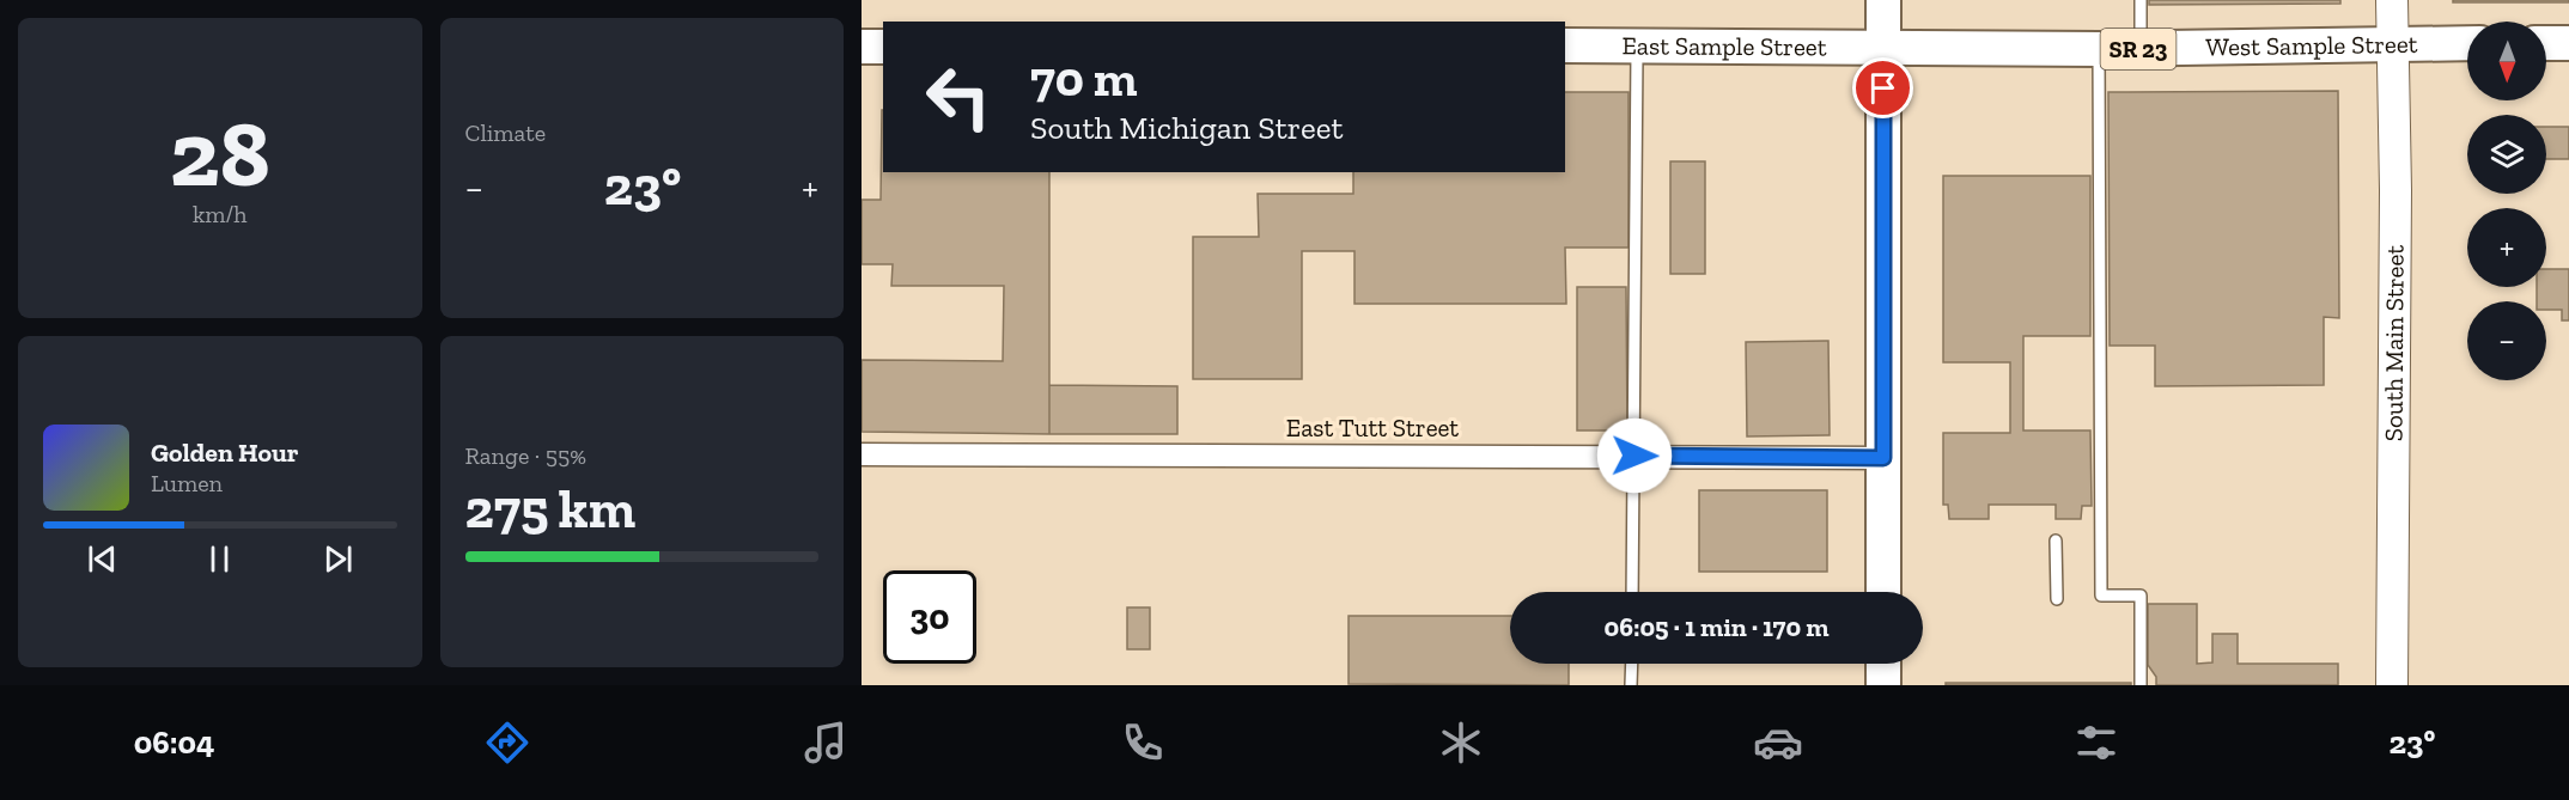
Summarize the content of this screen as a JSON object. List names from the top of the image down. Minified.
{"streets":{"main road":["West Sample Street","East Sample Street","SR 23","South Main Street"],"street":["East Tutt Street"]},"crossings":[["West Sample Street","East Sample Street"],["West Sample Street","South Main Street"]],"north":"bottom","page":{"tile":[["28","km/h"],"Climate",["Range · 55%","275 km"]],"map_buttons":["+","−"],"turn":["70 m","South Michigan Street"],"heat":["−","23°","+"],"song":["Golden Hour","Lumen"],"limit":"30","trip":"06:05 · 1 min · 170 m","tabs":["06:04","23°"]}}
